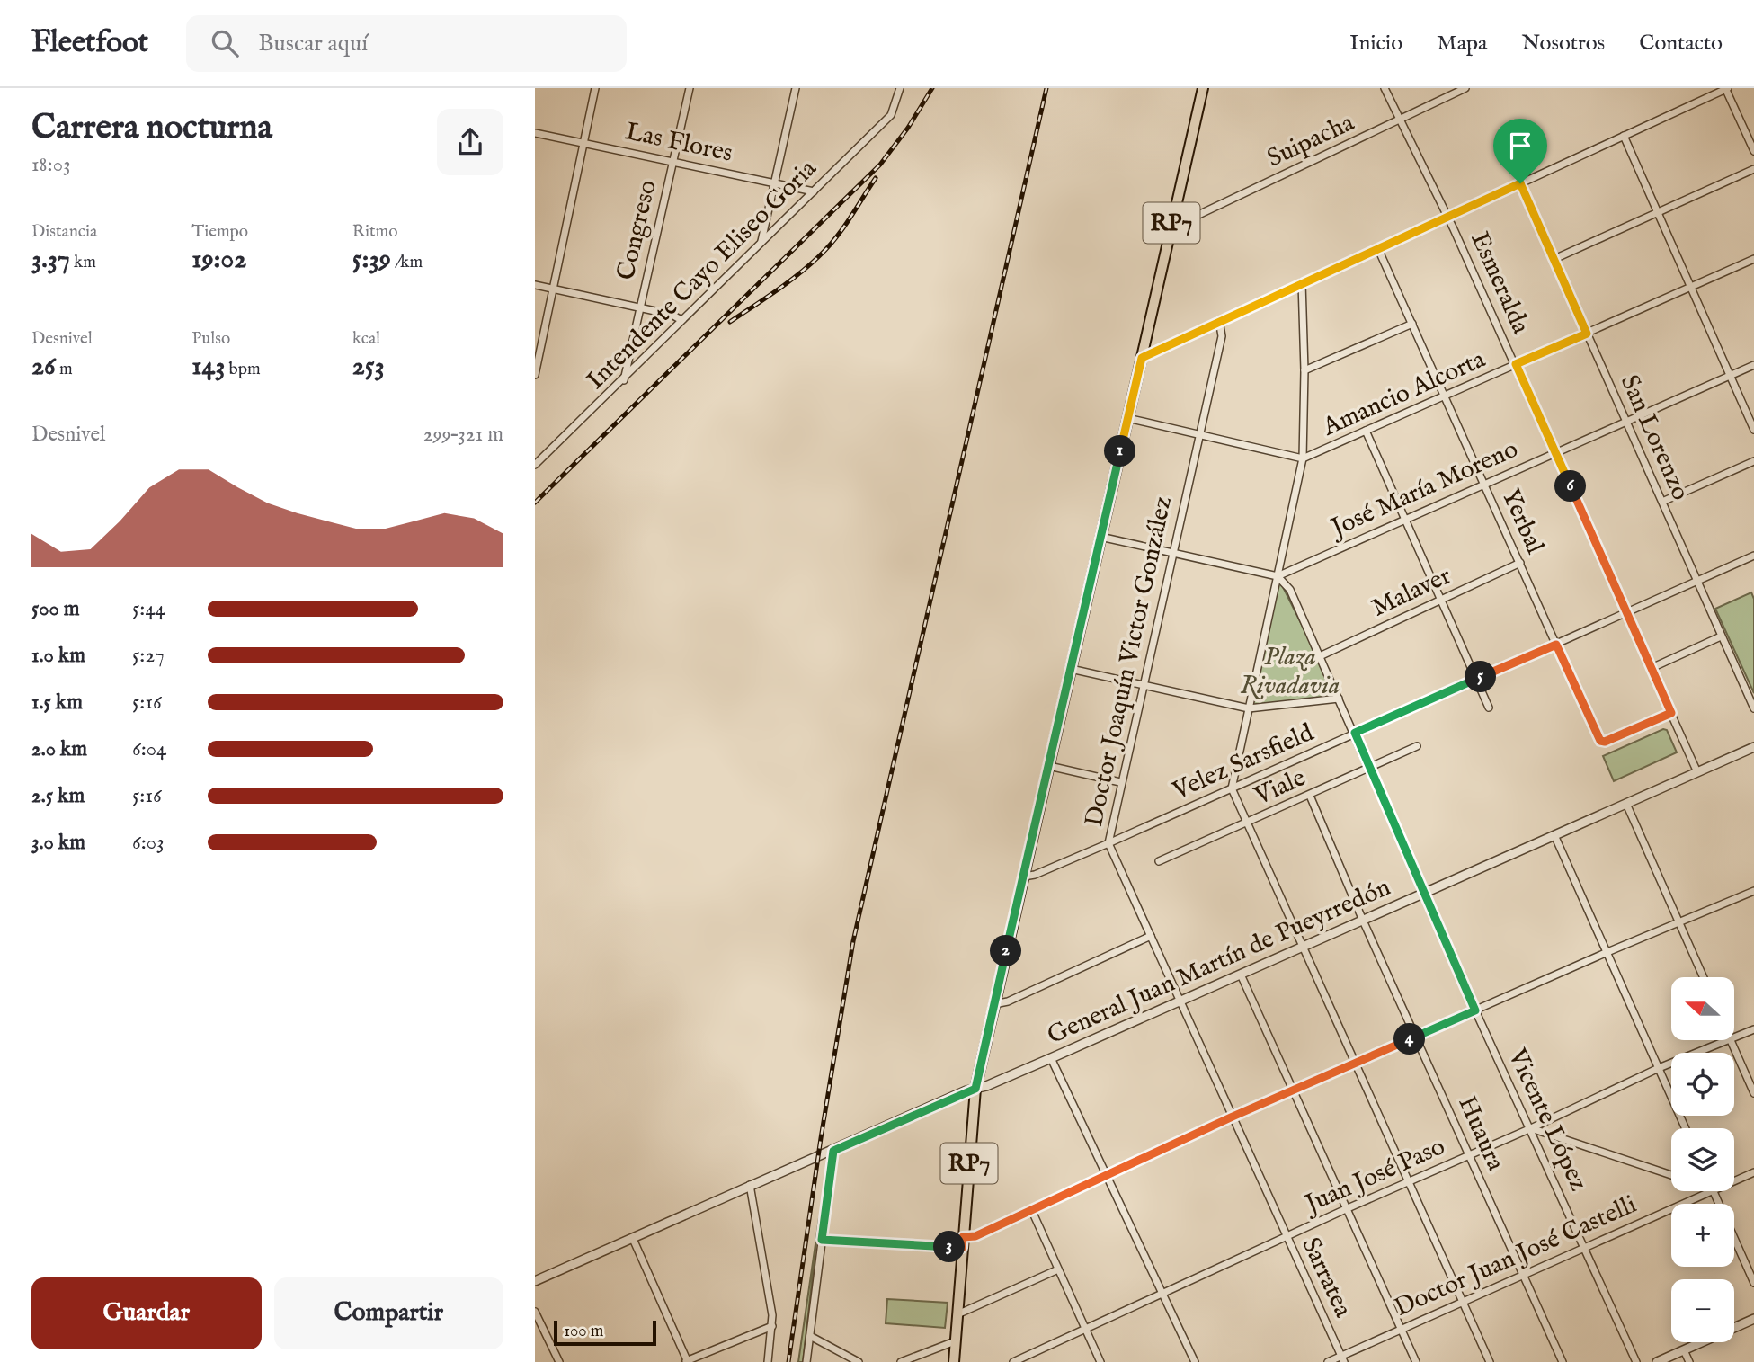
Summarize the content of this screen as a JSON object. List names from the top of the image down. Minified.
{"streets":{"main road":["RP7"],"street":["Suipacha","Las Flores","Congreso","Intendente Cayo Eliseo Goria","Esmeralda","Amancio Alcorta","San Lorenzo","José María Moreno","Yerbal","Malaver","Doctor Joaquín Victor González","Velez Sarsfield","Viale","General Juan Martín de Pueyrredón","Vicente López","Huaura","Juan José Paso","Doctor Juan José Castelli","Sarratea"]},"crossings":[["Suipacha","RP7"],["Suipacha","Esmeralda"],["Las Flores","Congreso"],["Las Flores","Intendente Cayo Eliseo Goria"],["RP7","Amancio Alcorta"],["RP7","Velez Sarsfield"],["RP7","General Juan Martín de Pueyrredón"],["Congreso","Intendente Cayo Eliseo Goria"],["Esmeralda","Amancio Alcorta"],["Esmeralda","José María Moreno"],["Esmeralda","Yerbal"],["Esmeralda","Velez Sarsfield"],["Esmeralda","General Juan Martín de Pueyrredón"],["Amancio Alcorta","San Lorenzo"],["Amancio Alcorta","Yerbal"],["Amancio Alcorta","Doctor Joaquín Victor González"],["San Lorenzo","José María Moreno"],["San Lorenzo","Velez Sarsfield"],["José María Moreno","Yerbal"],["José María Moreno","Vicente López"],["Yerbal","Malaver"],["Yerbal","Velez Sarsfield"],["Malaver","Vicente López"],["Doctor Joaquín Victor González","Velez Sarsfield"],["Doctor Joaquín Victor González","General Juan Martín de Pueyrredón"],["Doctor Joaquín Victor González","Sarratea"],["Velez Sarsfield","Vicente López"],["Viale","Vicente López"],["Viale","Huaura"],["General Juan Martín de Pueyrredón","Vicente López"],["General Juan Martín de Pueyrredón","Huaura"],["General Juan Martín de Pueyrredón","Sarratea"],["Vicente López","Juan José Paso"],["Vicente López","Doctor Juan José Castelli"],["Huaura","Juan José Paso"],["Huaura","Doctor Juan José Castelli"],["Juan José Paso","Sarratea"],["Doctor Juan José Castelli","Sarratea"]],"parks":["Plaza Rivadavia"],"scale_bar":"100 m","north":"left","page":{"header":"Fleetfoot","search":"Buscar aquí","nav":["Inicio","Mapa","Nosotros","Contacto"],"heading":["Carrera nocturna","18:03"],"stats":[["Distancia","3.37 km"],["Tiempo","19:02"],["Ritmo","5:39 /km"],["Desnivel","26 m"],["Pulso","143 bpm"],["kcal","253"]],"chart":["Desnivel","299–321 m"],"pins":["1","6","5","2","4","3"],"list":[{"name":"500 m","note":"5:44"},{"name":"1.0 km","note":"5:27"},{"name":"1.5 km","note":"5:16"},{"name":"2.0 km","note":"6:04"},{"name":"2.5 km","note":"5:16"},{"name":"3.0 km","note":"6:03"}],"map_buttons":["+","−"],"buttons":["Guardar","Compartir"],"scale":"100 m"}}
